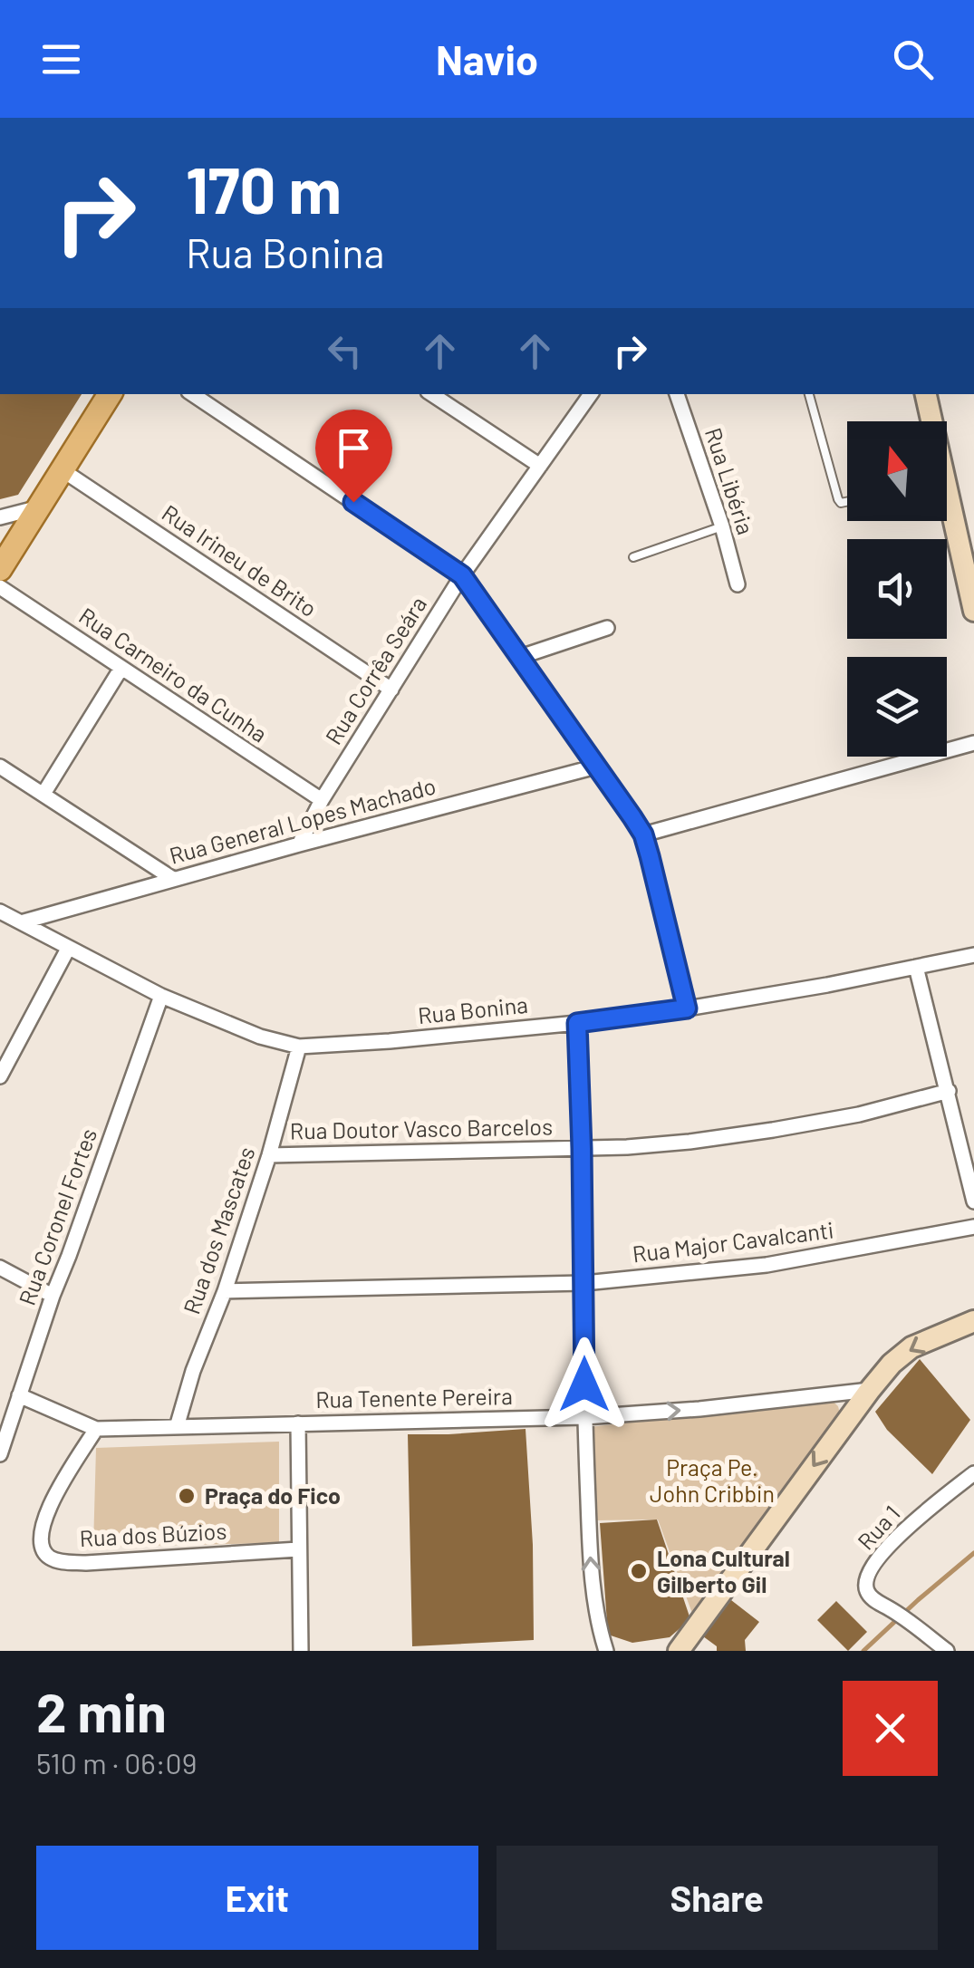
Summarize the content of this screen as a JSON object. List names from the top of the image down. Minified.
{"streets":{"street":["Rua Libéria","Rua Irineu de Brito","Rua Corrêa Seára","Rua Carneiro da Cunha","Rua General Lopes Machado","Rua Bonina","Rua Doutor Vasco Barcelos","Rua Coronel Fortes","Rua dos Mascates","Rua Major Cavalcanti","Rua Tenente Pereira","Rua 1","Rua dos Búzios"]},"crossings":[["Rua Irineu de Brito","Rua Corrêa Seára"],["Rua Corrêa Seára","Rua Carneiro da Cunha"],["Rua Corrêa Seára","Rua General Lopes Machado"],["Rua General Lopes Machado","Rua Bonina"],["Rua Bonina","Rua Coronel Fortes"],["Rua Bonina","Rua dos Mascates"],["Rua Doutor Vasco Barcelos","Rua dos Mascates"],["Rua Coronel Fortes","Rua Tenente Pereira"],["Rua dos Mascates","Rua Major Cavalcanti"],["Rua dos Mascates","Rua Tenente Pereira"],["Rua Tenente Pereira","Rua dos Búzios"]],"parks":["Praça Pe. John Cribbin"],"places":["Praça do Fico","Lona Cultural Gilberto Gil"],"north":"top","page":{"header":"Navio","turn":["170 m","Rua Bonina"],"heading":["2 min","510 m · 06:09"],"buttons":["Exit","Share"]}}
